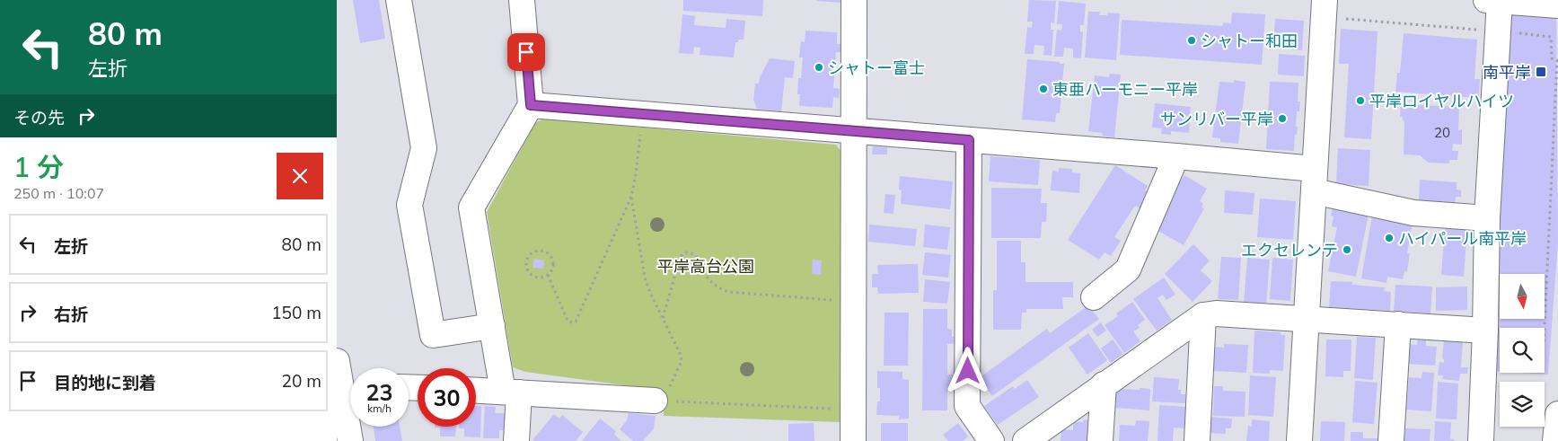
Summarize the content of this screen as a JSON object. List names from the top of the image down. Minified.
{"parks":["平岸高台公園"],"places":{"other":["シャトー和田","シャトー富士","東亜ハーモニー平岸","平岸ロイヤルハイツ","サンリバー平岸","ハイパール南平岸","エクセレンテ"],"transit":["南平岸"]},"house_numbers":["20"],"north":"bottom","page":{"turn":["80 m","左折"],"then":"その先","heading":["1 分","250 m · 10:07"],"list":[{"name":"左折","value":"80 m"},{"name":"右折","value":"150 m"},{"name":"目的地に到着","value":"20 m"}],"speed":"23 km/h","limit":"30"}}
